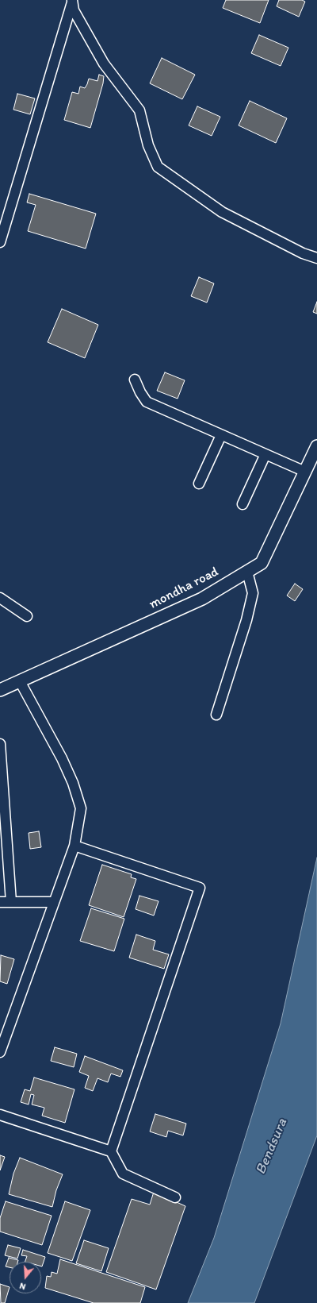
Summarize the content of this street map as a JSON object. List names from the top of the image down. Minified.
{"streets":{"street":["mondha road"]},"water":["Bendsura"],"north":"bottom"}
